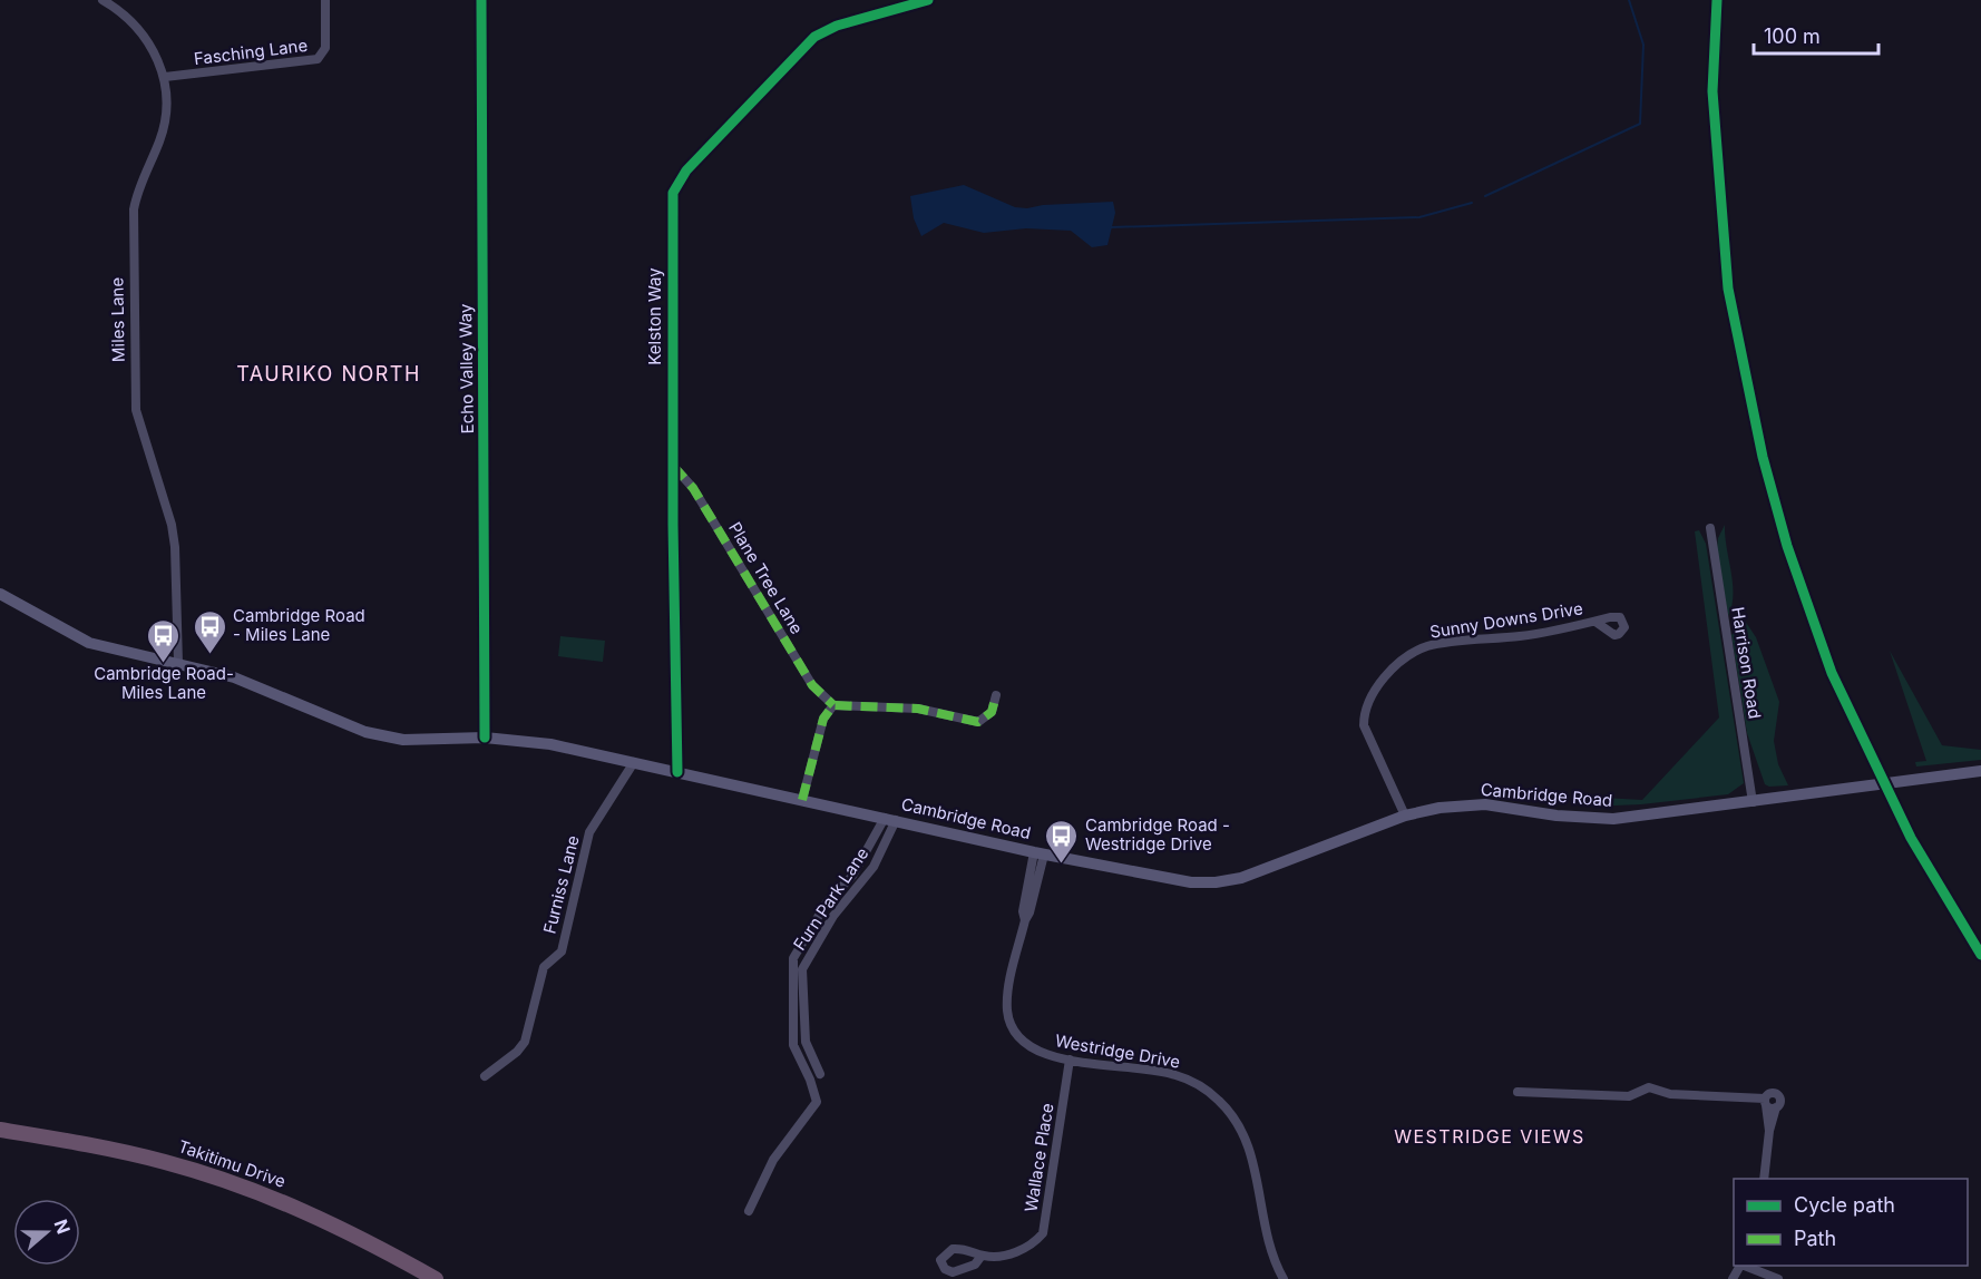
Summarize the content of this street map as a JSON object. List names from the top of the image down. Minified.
{"streets":{"highway":["Takitimu Drive"],"main road":["Cambridge Road"],"street":["Fasching Lane","Kelston Way","Miles Lane","Echo Valley Way","Plane Tree Lane","Sunny Downs Drive","Harrison Road","Furniss Lane","Furn Park Lane","Westridge Drive","Wallace Place"]},"crossings":[["Fasching Lane","Miles Lane"],["Kelston Way","Plane Tree Lane"],["Kelston Way","Cambridge Road"],["Miles Lane","Cambridge Road"],["Echo Valley Way","Cambridge Road"],["Sunny Downs Drive","Cambridge Road"],["Harrison Road","Cambridge Road"],["Cambridge Road","Furniss Lane"],["Cambridge Road","Furn Park Lane"],["Cambridge Road","Westridge Drive"],["Westridge Drive","Wallace Place"]],"districts":["TAURIKO NORTH","WESTRIDGE VIEWS"],"places":{"bus stop":["Cambridge Road - Miles Lane","Cambridge Road- Miles Lane","Cambridge Road - Westridge Drive"]},"legend":["Cycle path","Path"],"scale_bar":"100 m","north":"right"}
